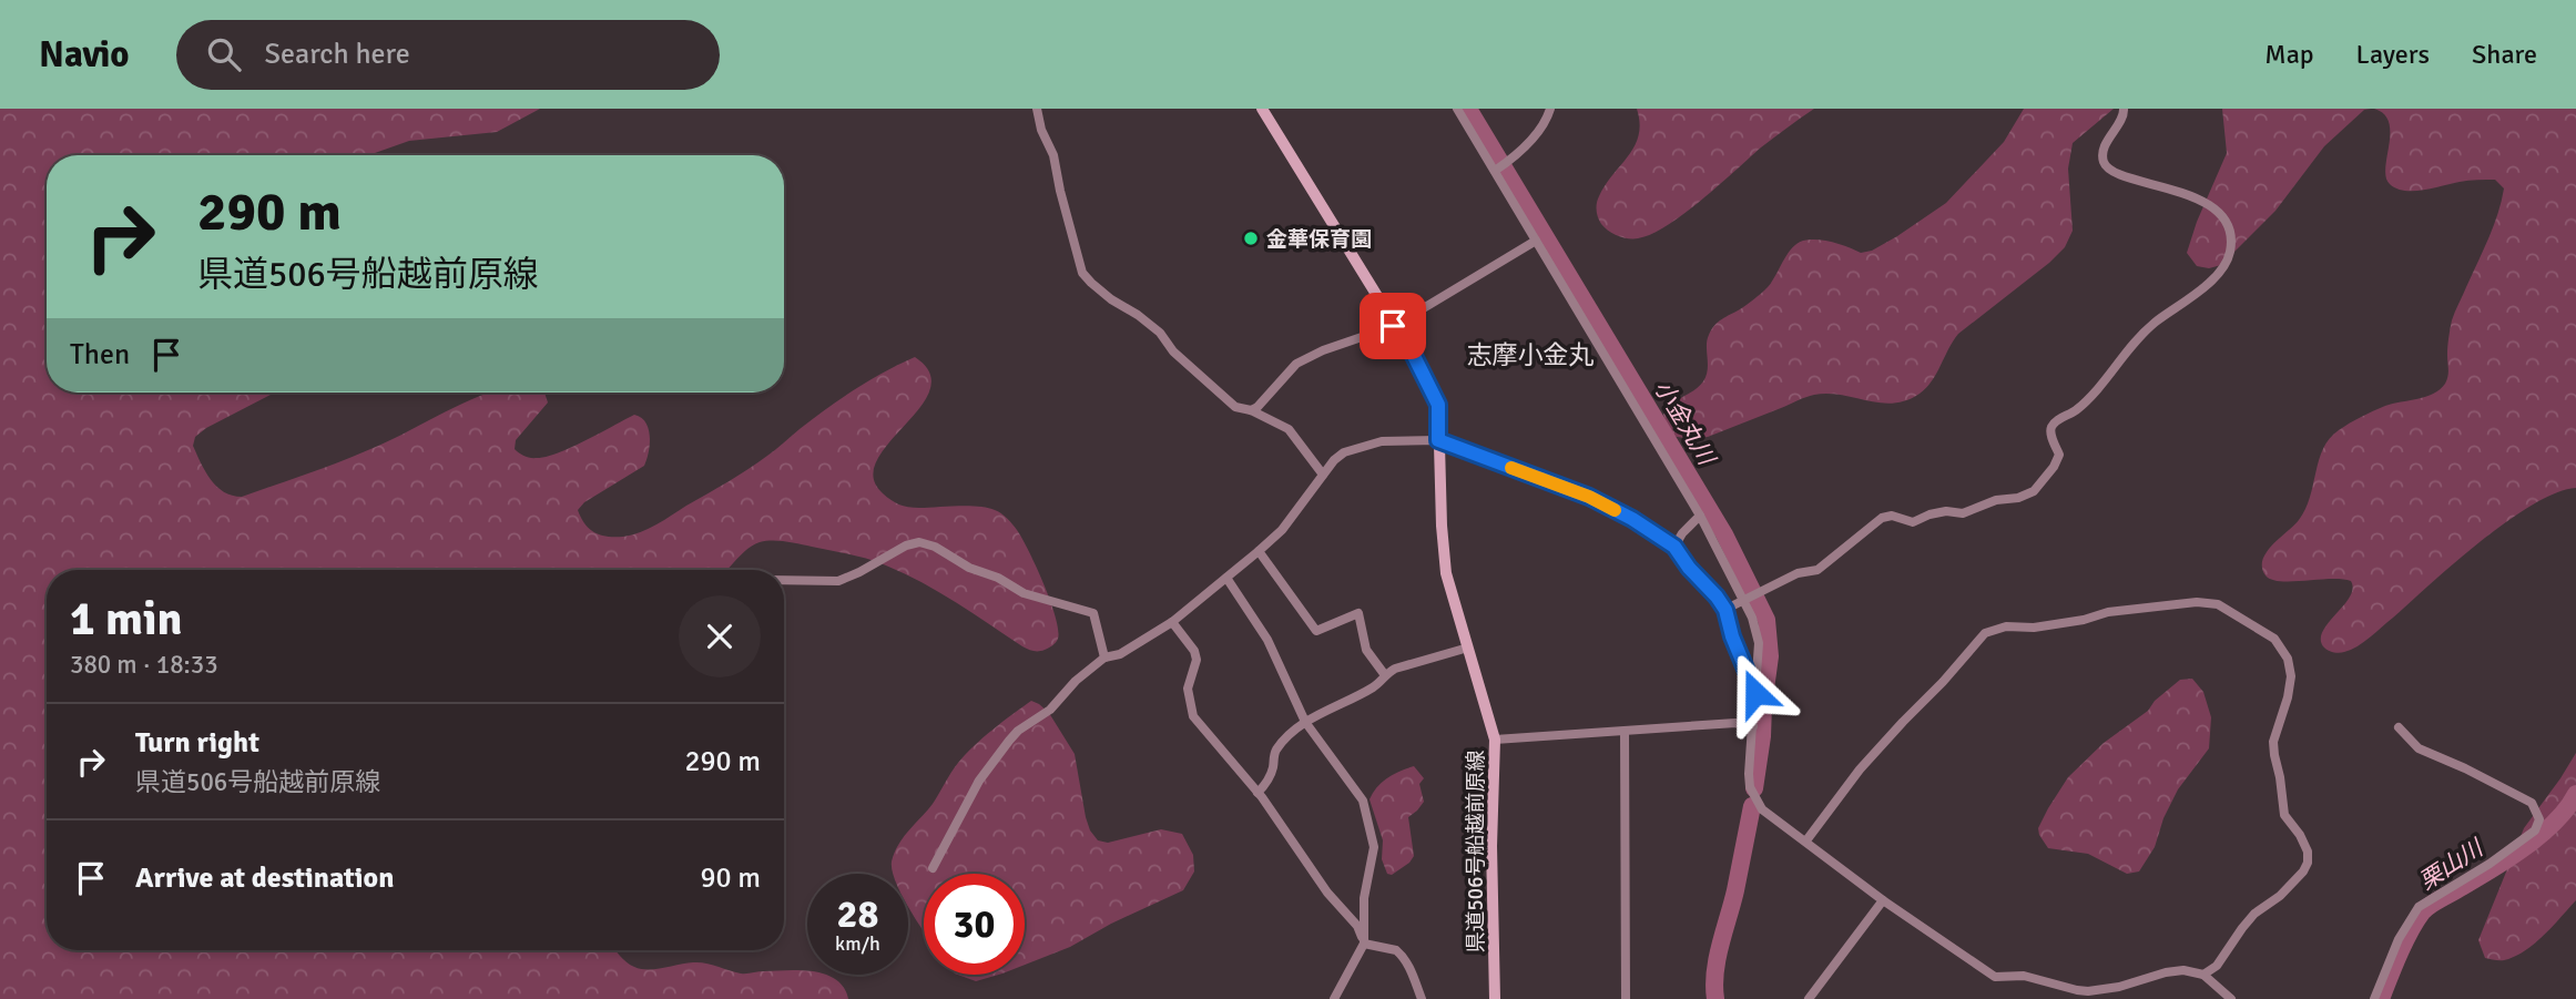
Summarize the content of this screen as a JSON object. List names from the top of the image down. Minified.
{"streets":{"main road":["県道506号船越前原線"]},"districts":["志摩小金丸"],"water":["小金丸川","栗山川"],"places":["金華保育園"],"page":{"header":"Navio","search":"Search here","nav":["Map","Layers","Share"],"turn":["290 m","県道506号船越前原線"],"then":"Then","heading":["1 min","380 m · 18:33"],"list":[{"name":"Turn right","note":"県道506号船越前原線","value":"290 m"},{"name":"Arrive at destination","value":"90 m"}],"speed":"28 km/h","limit":"30"}}
